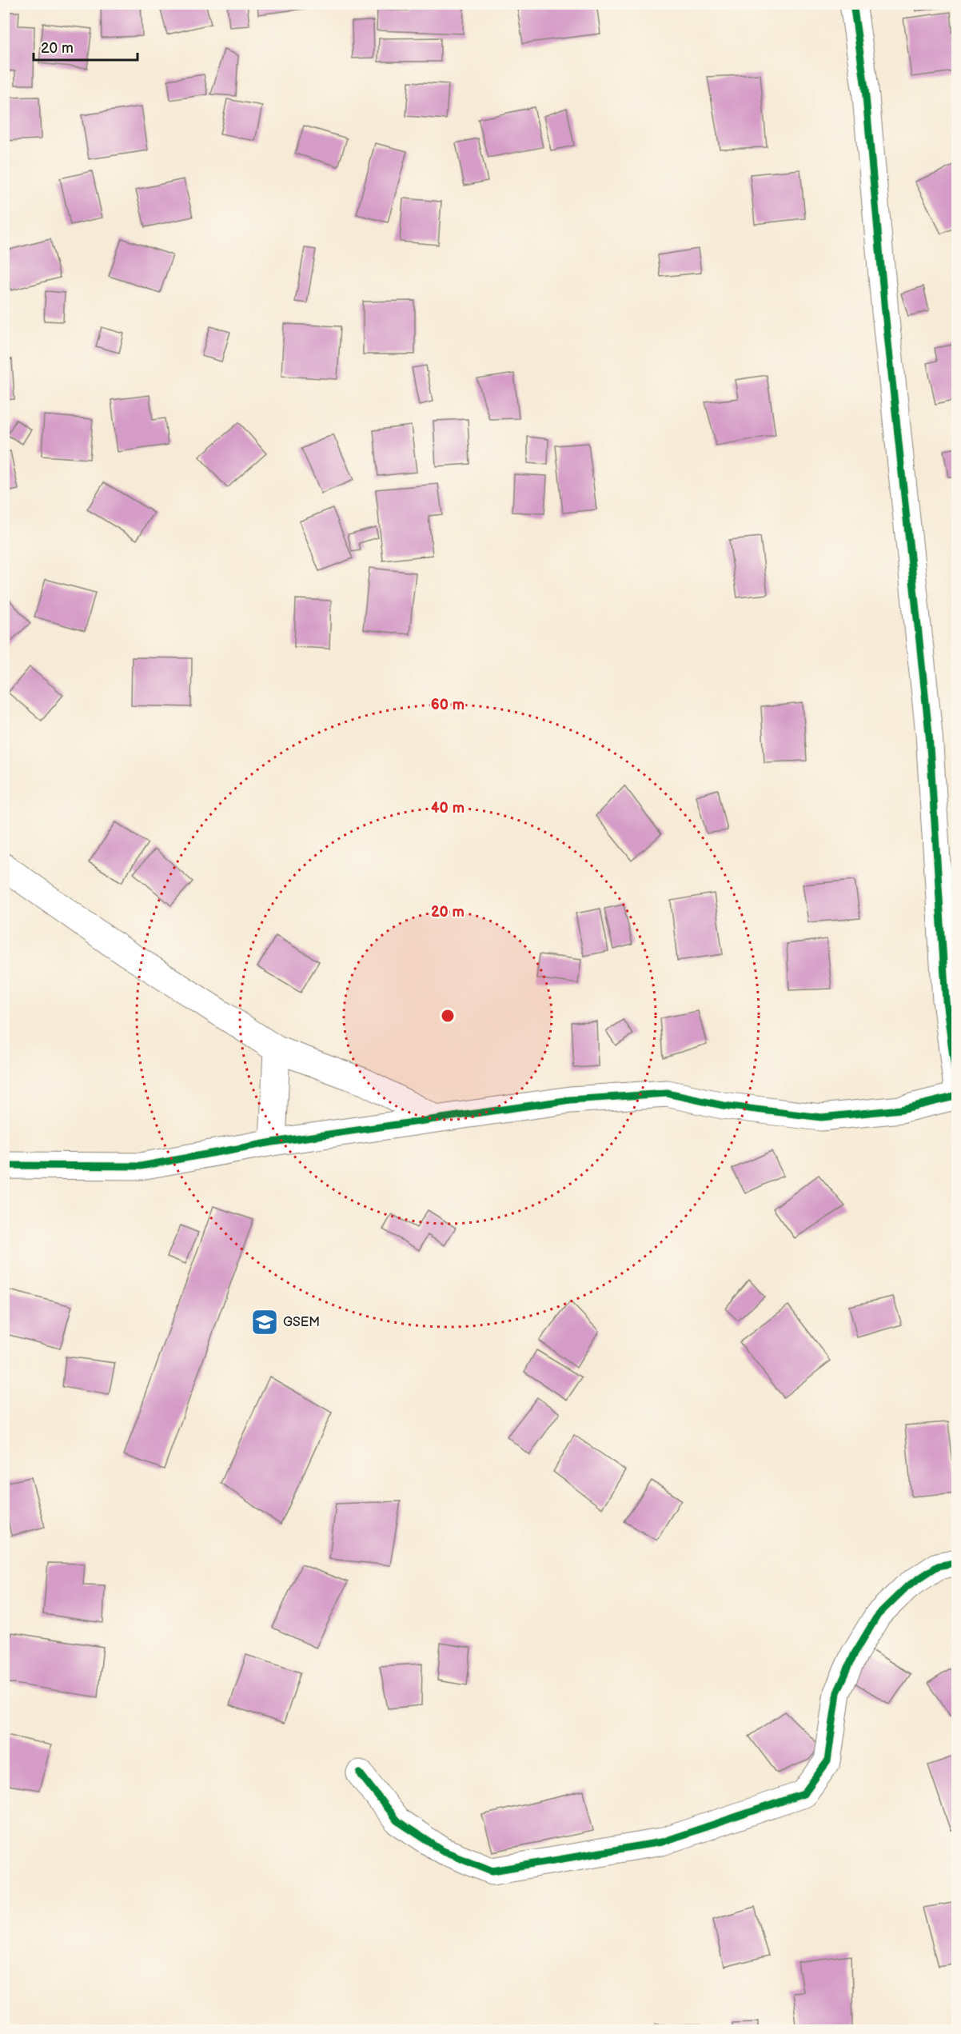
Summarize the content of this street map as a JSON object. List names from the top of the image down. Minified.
{"places":{"school or university":["GSEM"]},"scale_bar":"20 m","rings":["60 m","40 m","20 m"]}
